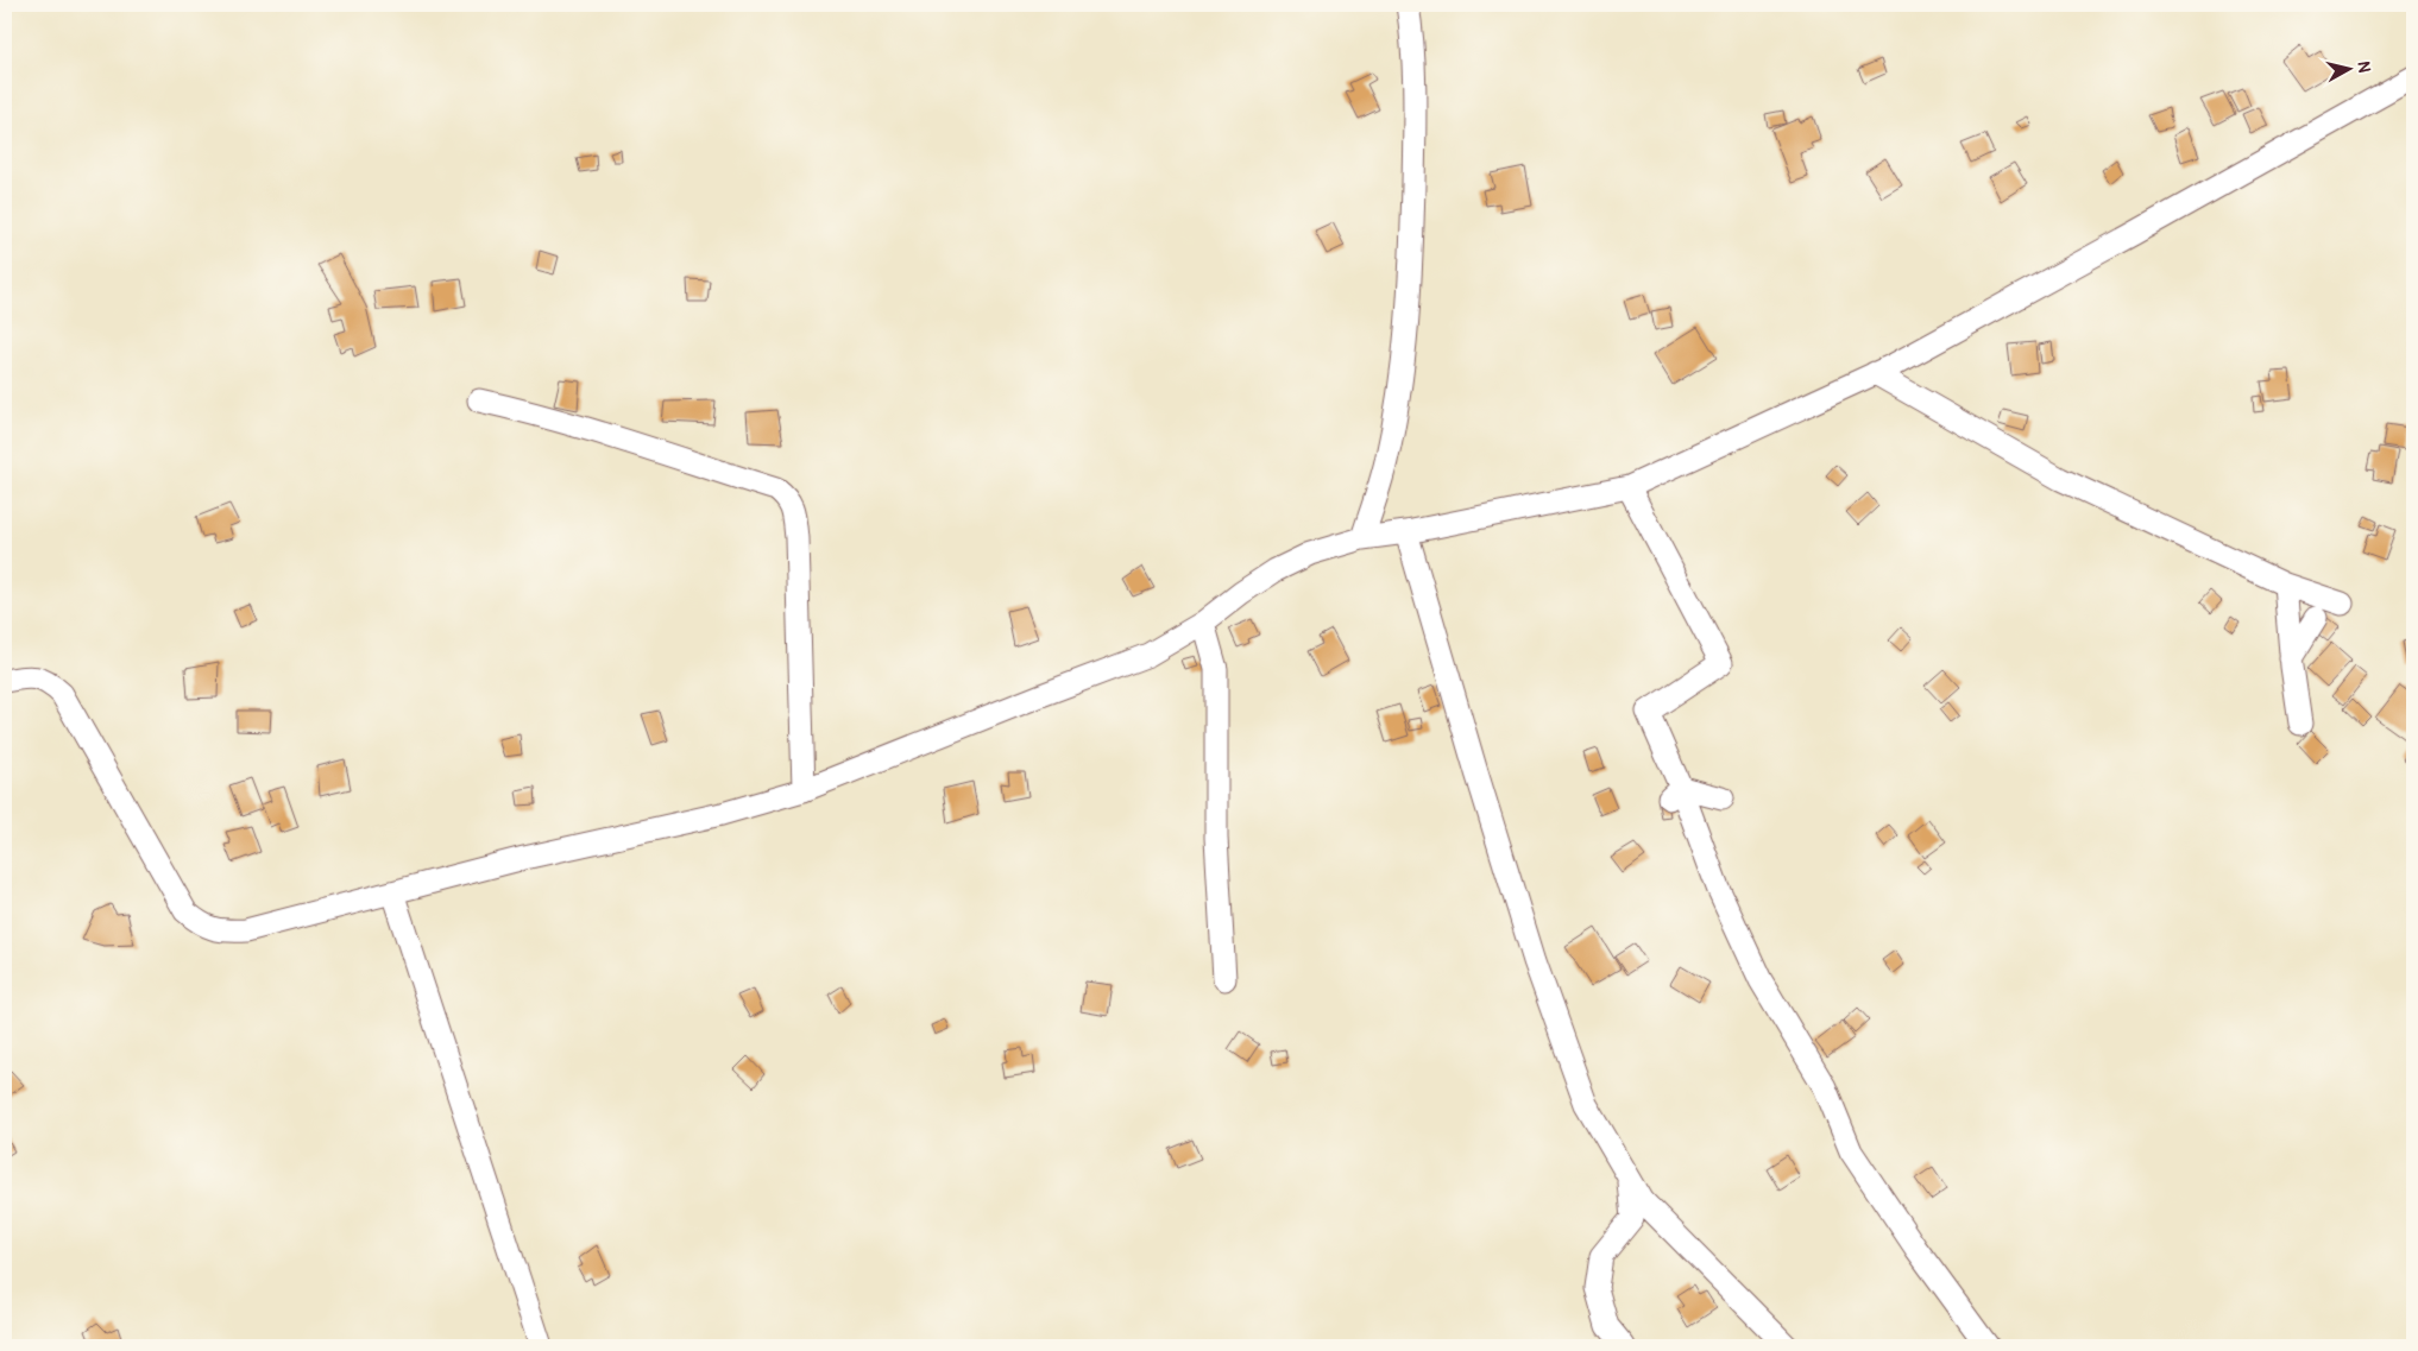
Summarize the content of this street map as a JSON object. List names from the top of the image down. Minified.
{"north":"right"}
